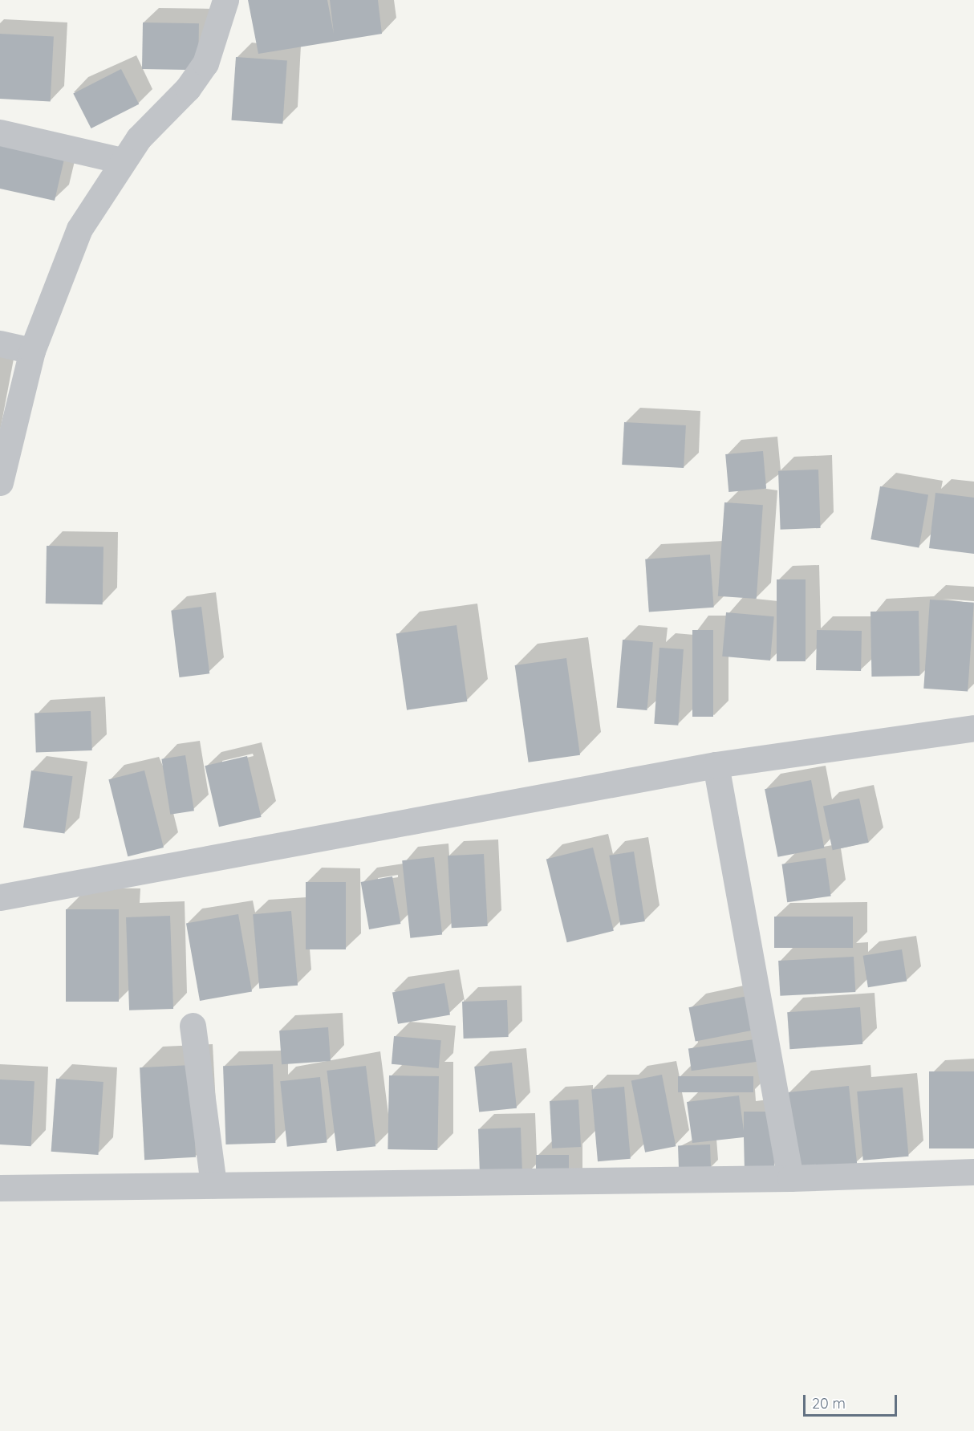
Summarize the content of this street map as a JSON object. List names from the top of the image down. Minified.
{"scale_bar":"20 m"}
